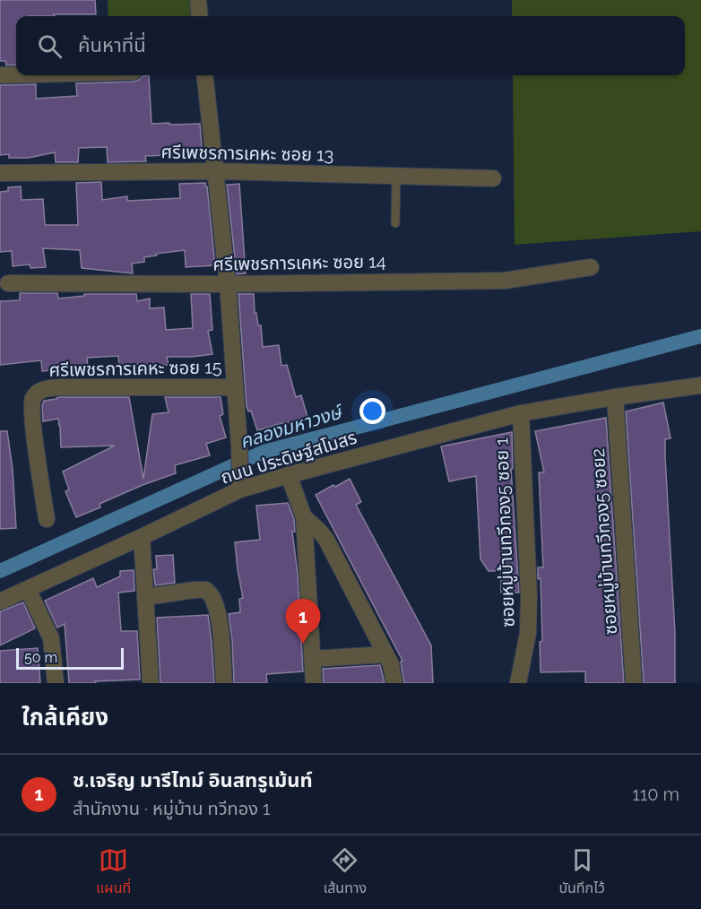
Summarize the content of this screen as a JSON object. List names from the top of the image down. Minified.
{"streets":{"street":["ศรีเพชรการเคหะ ซอย 13","ศรีเพชรการเคหะ ซอย 14","ศรีเพชรการเคหะ ซอย 15","ถนน ประดิษฐ์สโมสร","ซอยหมู่บ้านทวีทอง5 ซอย 1","ซอยหมู่บ้านทวีทอง5 ซอย2"]},"crossings":[["ถนน ประดิษฐ์สโมสร","ซอยหมู่บ้านทวีทอง5 ซอย 1"],["ถนน ประดิษฐ์สโมสร","ซอยหมู่บ้านทวีทอง5 ซอย2"]],"water":["คลองมหาวงษ์"],"scale_bar":"50 m","page":{"search":"ค้นหาที่นี่","pins":"1","scale":"50 m","heading":"ใกล้เคียง","list":[{"mark":"1","name":"ช.เจริญ มารีไทม์ อินสทรูเม้นท์","note":"สำนักงาน · หมู่บ้าน ทวีทอง 1","value":"110 m"}],"nav":["แผนที่","เส้นทาง","บันทึกไว้"]}}
